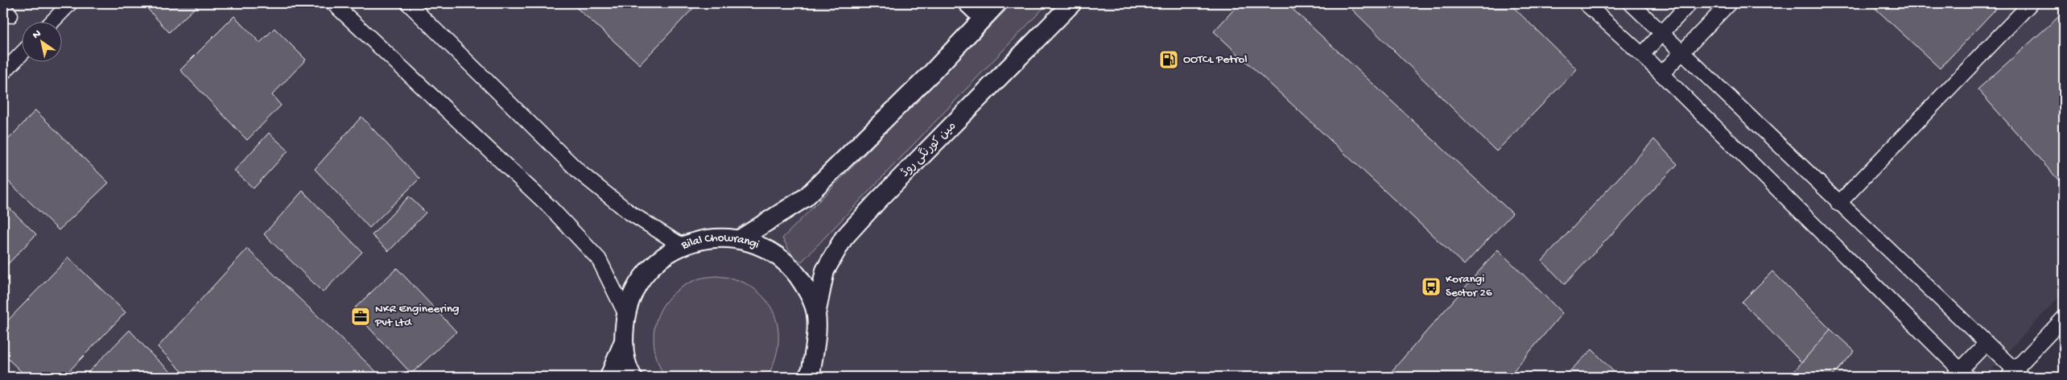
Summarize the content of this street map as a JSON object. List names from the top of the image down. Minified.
{"streets":{"main road":["مین کورنگی روڈ","Bilal Chowrangi"]},"crossings":[["مین کورنگی روڈ","Bilal Chowrangi"]],"places":{"fuel station":["OOTCL Petrol"],"bus stop":["Korangi Sector 26"],"office":["NKR Engineering Pvt Ltd"]},"north":"top left"}
